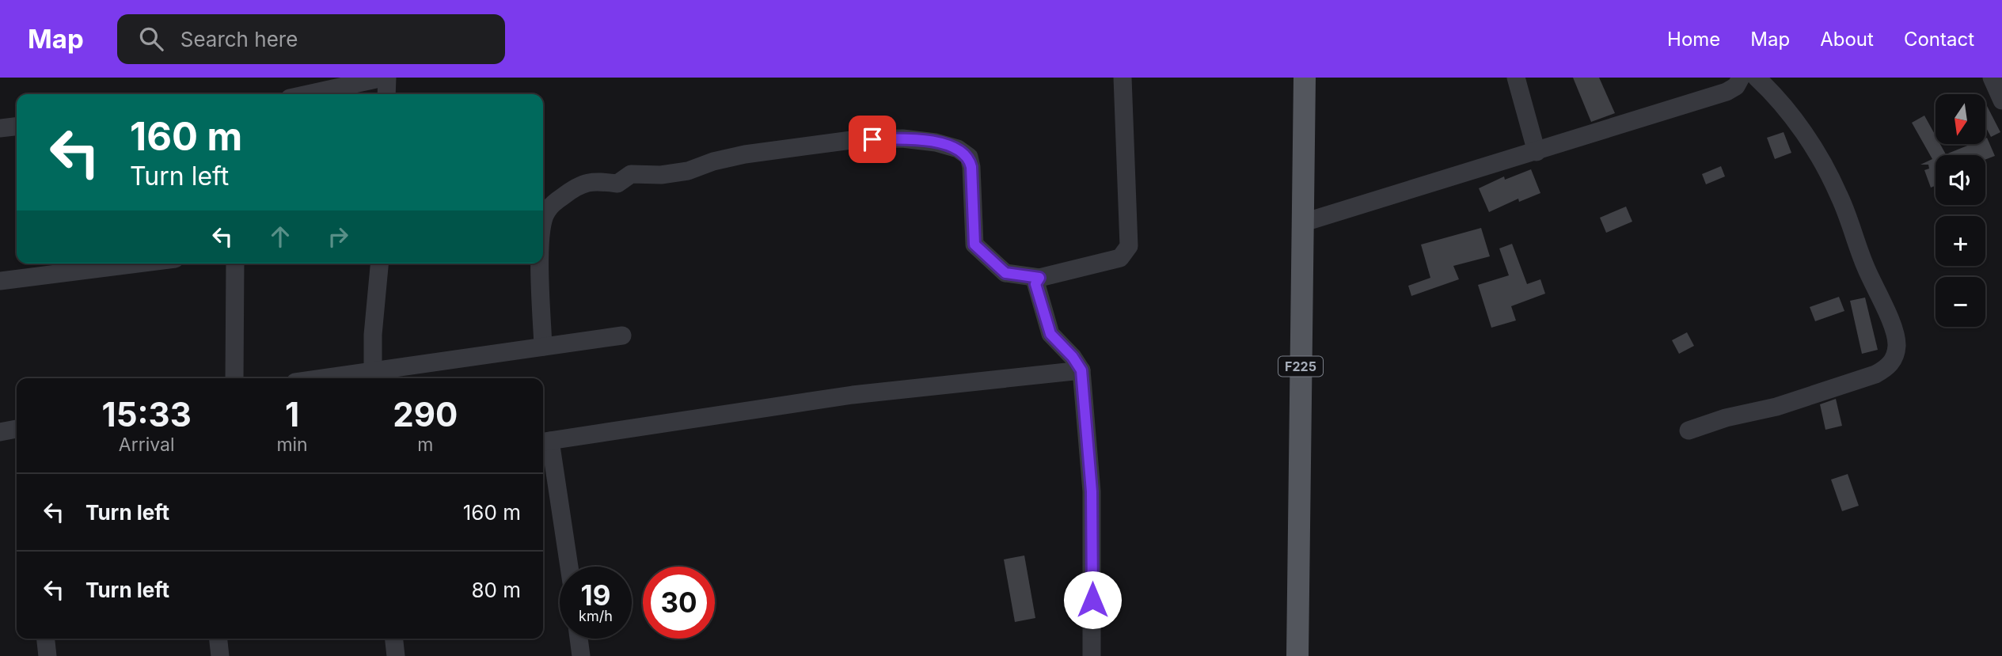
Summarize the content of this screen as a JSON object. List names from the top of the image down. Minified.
{"streets":{"main road":["F225"]},"north":"bottom","page":{"header":"Map","search":"Search here","nav":["Home","Map","About","Contact"],"map_buttons":["+","−"],"turn":["160 m","Turn left"],"eta":["15:33","Arrival","1","min","290","m"],"list":[{"name":"Turn left","value":"160 m"},{"name":"Turn left","value":"80 m"}],"speed":"19 km/h","limit":"30"}}
